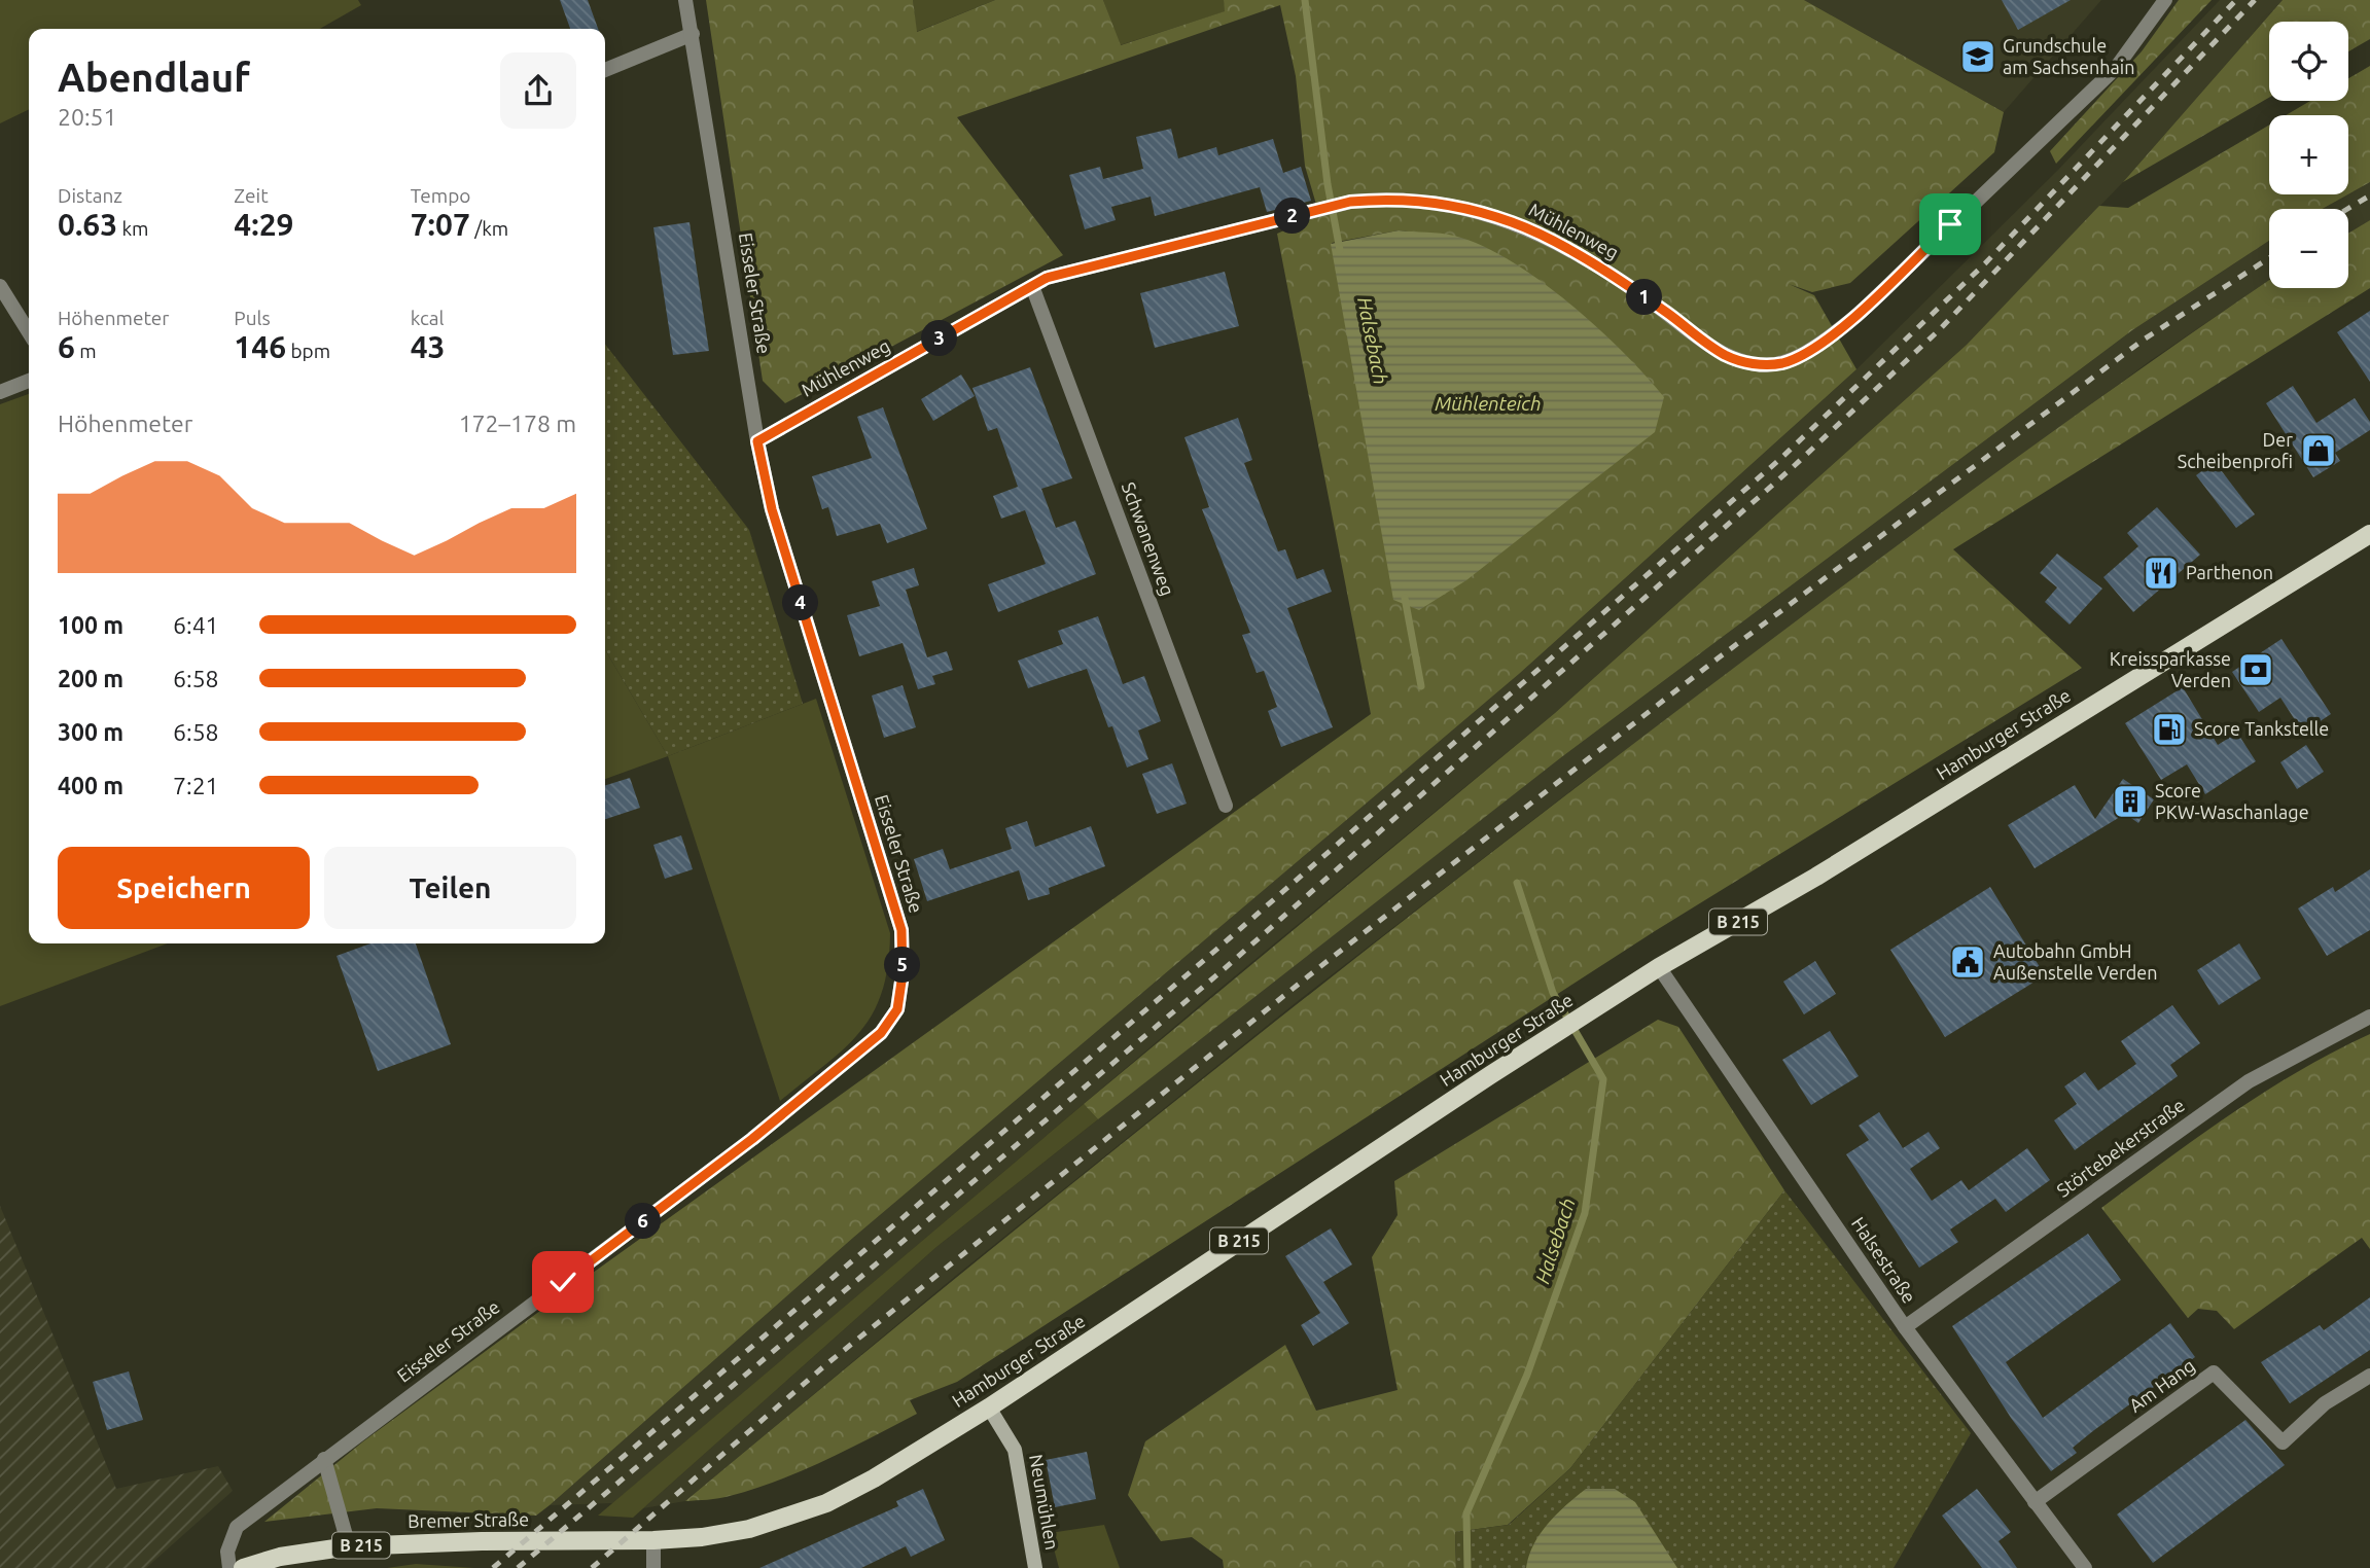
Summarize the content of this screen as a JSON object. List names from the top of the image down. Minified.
{"streets":{"main road":["Hamburger Straße","B 215","Bremer Straße"],"street":["Mühlenweg","Eisseler Straße","Schwanenweg","Störtebekerstraße","Halsestraße","Am Hang","Neumühlen"]},"crossings":[["Mühlenweg","Eisseler Straße"],["Mühlenweg","Schwanenweg"],["Hamburger Straße","Halsestraße"],["Hamburger Straße","Neumühlen"],["Hamburger Straße","Bremer Straße"],["Störtebekerstraße","Halsestraße"],["Halsestraße","Am Hang"]],"water":["Halsebach","Mühlenteich"],"places":{"school or university":["Grundschule am Sachsenhain"],"shop":["Der Scheibenprofi"],"restaurant":["Parthenon"],"bank":["Kreissparkasse Verden"],"fuel station":["Score Tankstelle"],"building":["Score PKW-Waschanlage"],"public building":["Autobahn GmbH Außenstelle Verden"]},"page":{"map_buttons":["+","−"],"heading":["Abendlauf","20:51"],"stats":[["Distanz","0.63 km"],["Zeit","4:29"],["Tempo","7:07 /km"],["Höhenmeter","6 m"],["Puls","146 bpm"],["kcal","43"]],"pins":["2","1","3","4","5","6"],"chart":["Höhenmeter","172–178 m"],"list":[{"name":"100 m","note":"6:41"},{"name":"200 m","note":"6:58"},{"name":"300 m","note":"6:58"},{"name":"400 m","note":"7:21"}],"buttons":["Speichern","Teilen"]}}
